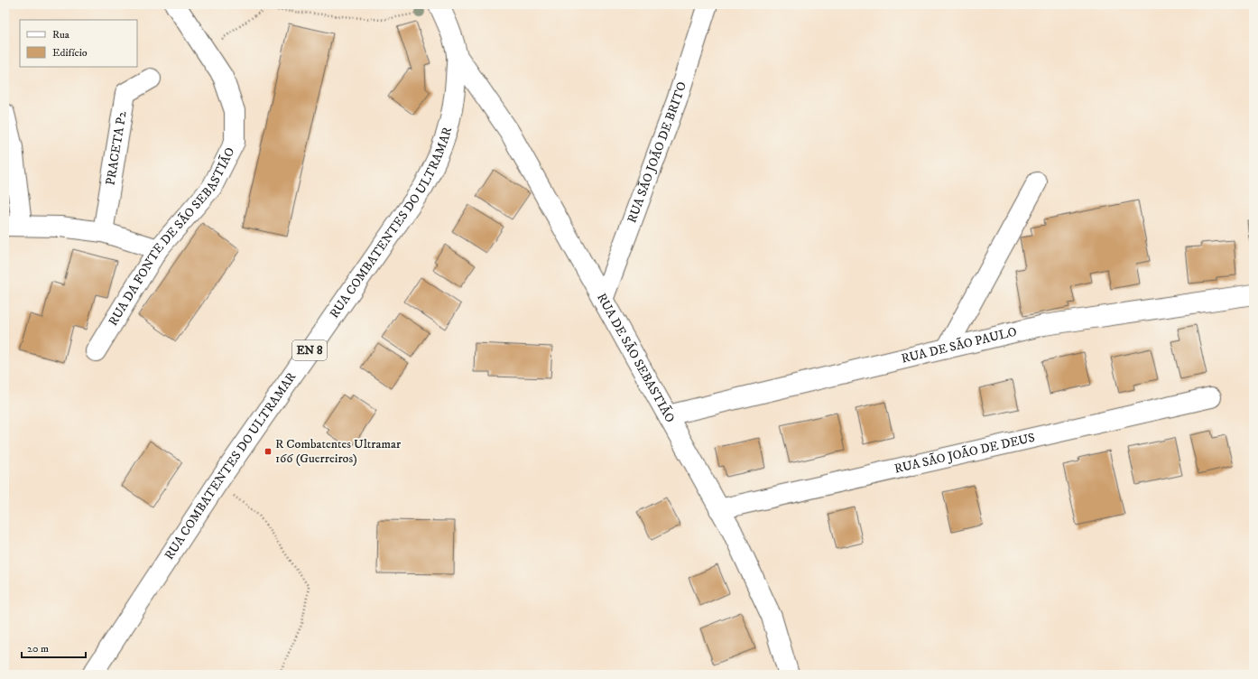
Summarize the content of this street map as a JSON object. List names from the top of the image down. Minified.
{"streets":{"street":["PRACETA P2","RUA SÃO JOÃO DE BRITO","RUA COMBATENTES DO ULTRAMAR","RUA DA FONTE DE SÃO SEBASTIÃO","RUA DE SÃO PAULO","EN 8","RUA DE SÃO SEBASTIÃO","RUA SÃO JOÃO DE DEUS"]},"crossings":[["RUA SÃO JOÃO DE BRITO","RUA DE SÃO SEBASTIÃO"],["RUA COMBATENTES DO ULTRAMAR","RUA DE SÃO SEBASTIÃO"],["RUA DE SÃO PAULO","RUA DE SÃO SEBASTIÃO"],["RUA DE SÃO SEBASTIÃO","RUA SÃO JOÃO DE DEUS"]],"places":{"transit":["R Combatentes Ultramar 166 (Guerreiros)"]},"legend":["Rua","Edifício"],"scale_bar":"20 m"}
